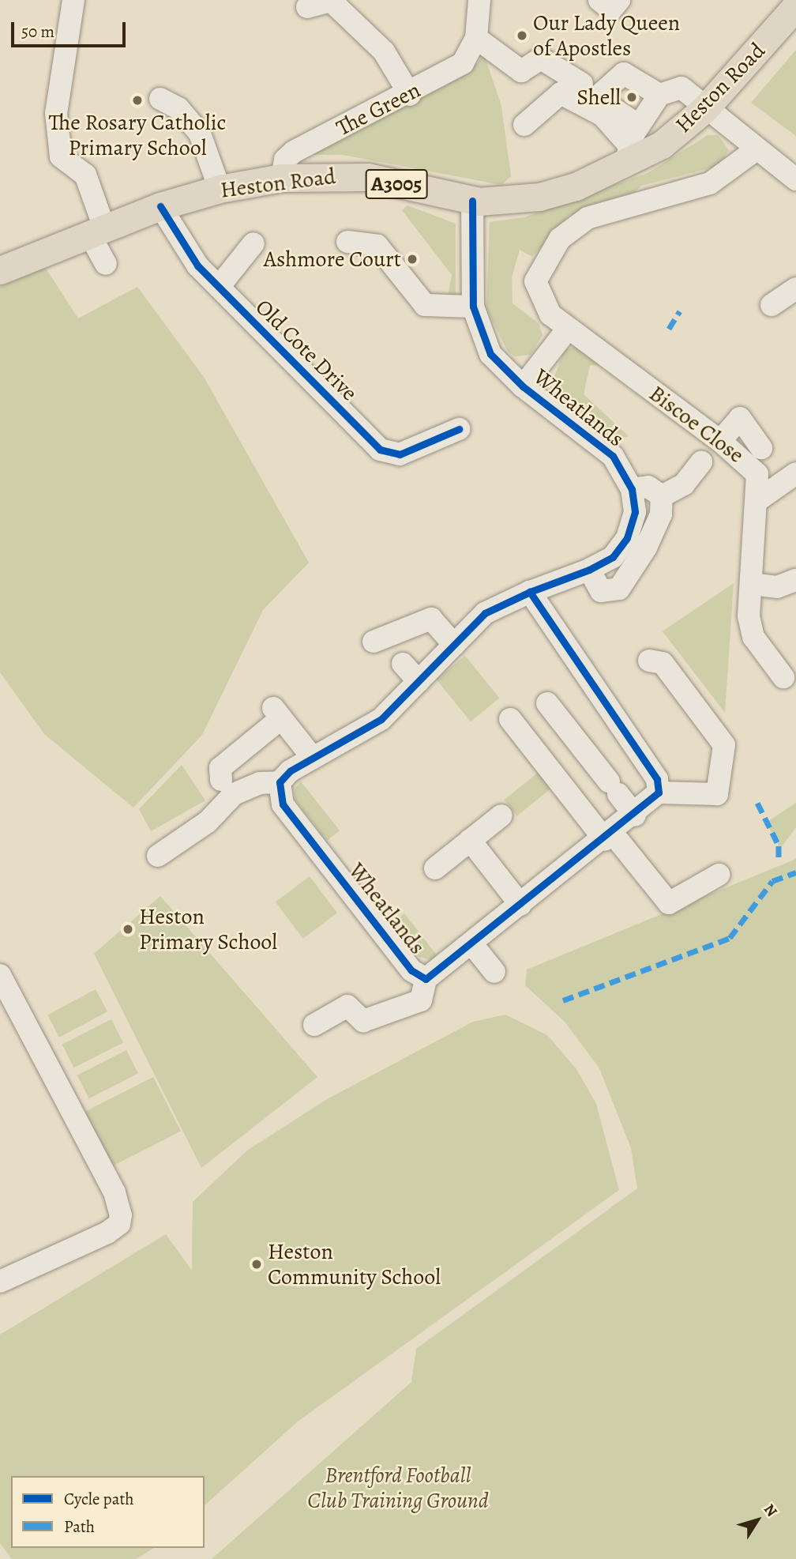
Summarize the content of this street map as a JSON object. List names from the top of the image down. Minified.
{"streets":{"main road":["Heston Road","A3005"],"street":["The Green","Old Cote Drive","Wheatlands","Biscoe Close"]},"crossings":[["Heston Road","The Green"],["Heston Road","Old Cote Drive"],["Heston Road","Wheatlands"]],"parks":["Brentford Football Club Training Ground"],"places":["Our Lady Queen of Apostles","Shell","The Rosary Catholic Primary School","Ashmore Court","Heston Primary School","Heston Community School"],"legend":["Cycle path","Path"],"scale_bar":"50 m","north":"top right"}
